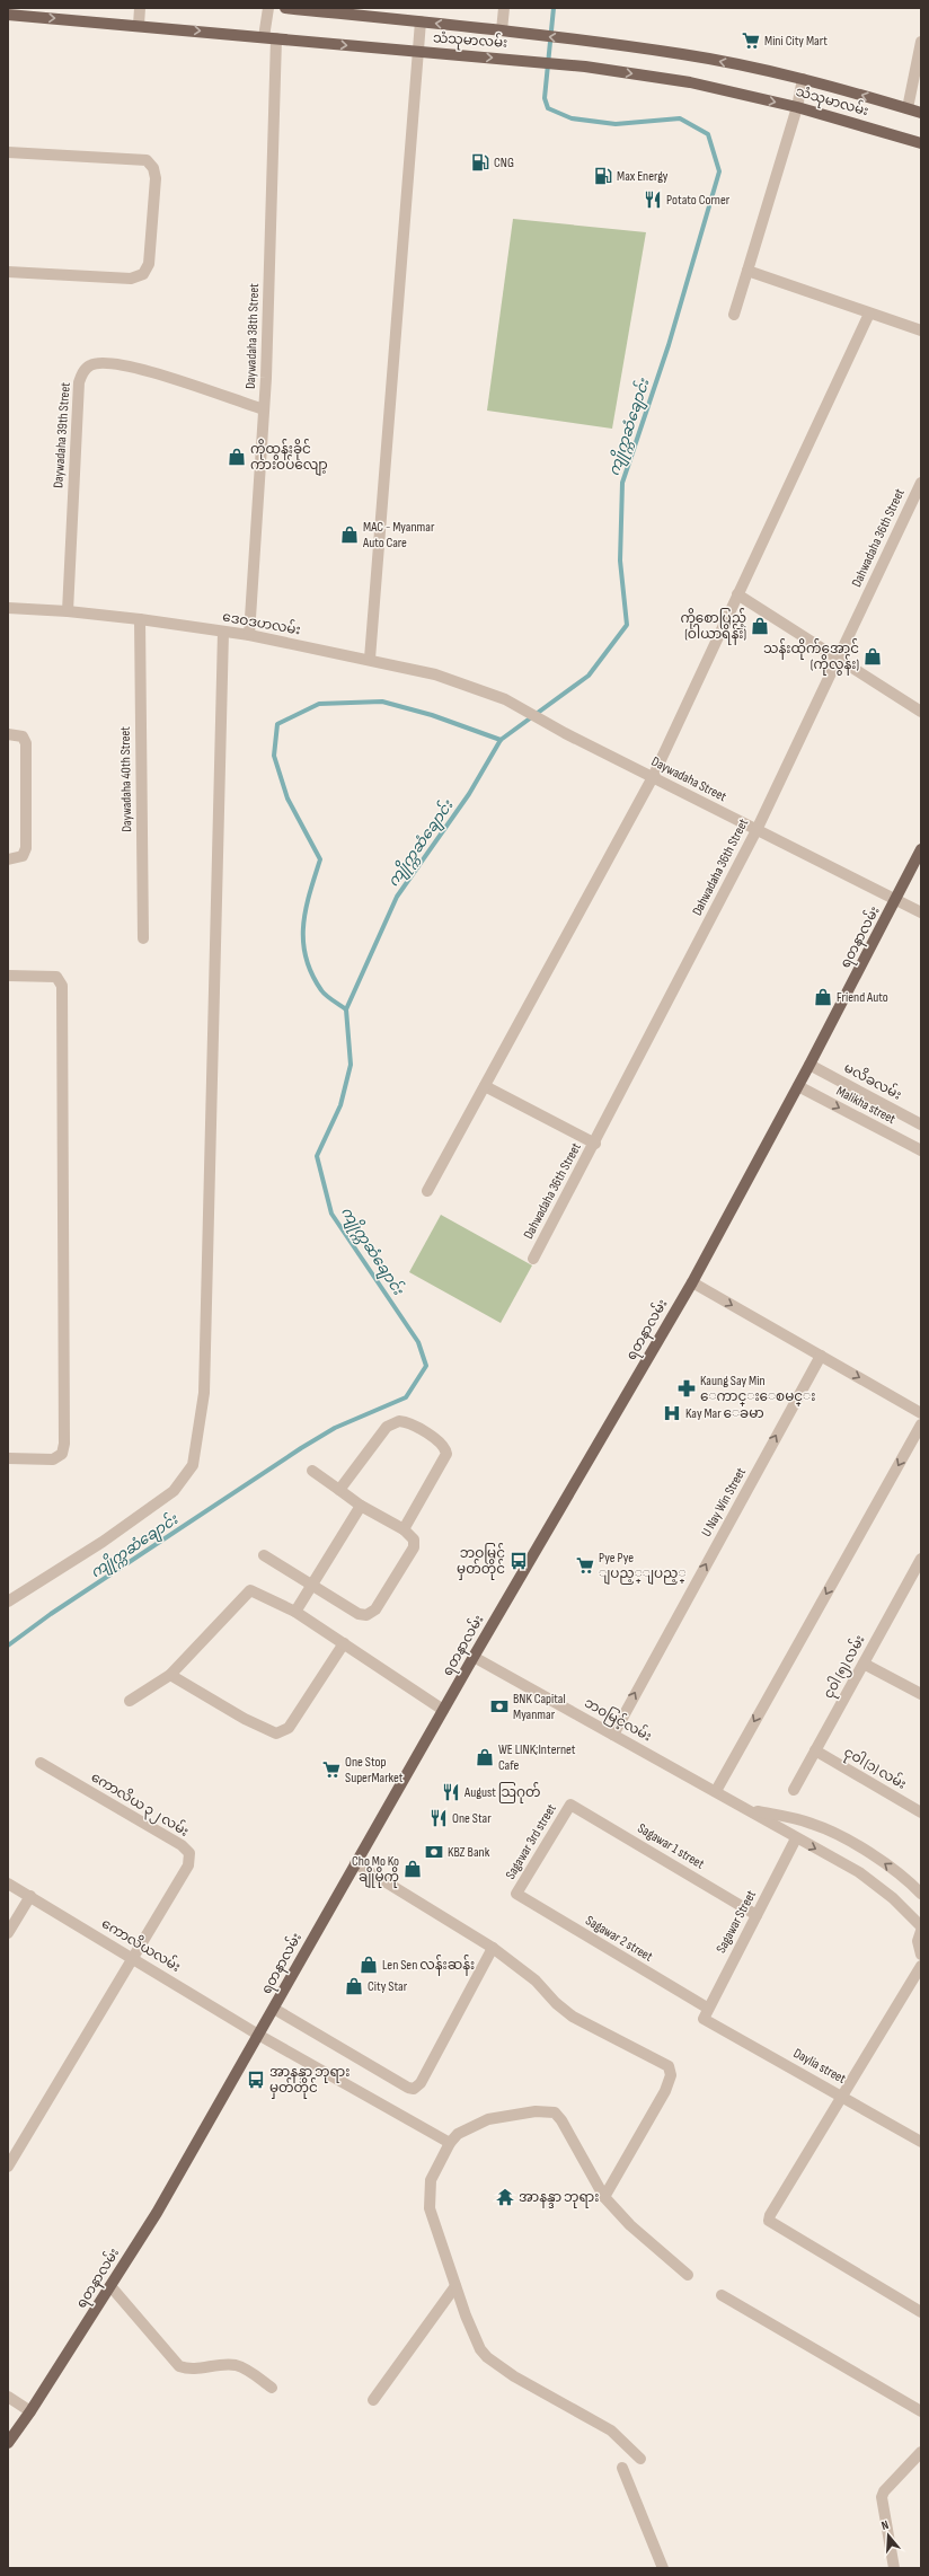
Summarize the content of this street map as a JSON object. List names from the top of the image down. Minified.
{"streets":{"main road":["သံသုမာလမ်း","ရတနာလမ်း"],"street":["Daywadaha 38th Street","Daywadaha 39th Street","Dahwadaha 36th Street","ဒေဝဒဟလမ်း","Daywadaha 40th Street","Daywadaha Street","မလိခလမ်း","Malikha street","U Nay Win Street","ငုဝါ (၅) လမ်း","ဘ၀မြင့်လမ်း","ငုဝါ (၁) လမ်း","ကောလိယ ၃၂ လမ်း","Sagawar 3rd street","Sagawar 1 street","Sagawar Street","Sagawar 2 street","ကောလိယလမ်း","Daylia street"]},"crossings":[["သံသုမာလမ်း","Daywadaha 38th Street"],["Daywadaha 38th Street","Daywadaha 39th Street"],["Daywadaha 38th Street","ဒေဝဒဟလမ်း"],["Daywadaha 39th Street","ဒေဝဒဟလမ်း"],["Dahwadaha 36th Street","Daywadaha Street"],["ဒေဝဒဟလမ်း","Daywadaha 40th Street"],["ဒေဝဒဟလမ်း","Daywadaha Street"],["Daywadaha Street","ရတနာလမ်း"],["ရတနာလမ်း","မလိခလမ်း"],["ရတနာလမ်း","Malikha street"],["ရတနာလမ်း","ဘ၀မြင့်လမ်း"],["ရတနာလမ်း","ကောလိယလမ်း"],["U Nay Win Street","ဘ၀မြင့်လမ်း"],["ငုဝါ (၅) လမ်း","ငုဝါ (၁) လမ်း"],["ဘ၀မြင့်လမ်း","Sagawar Street"],["ကောလိယ ၃၂ လမ်း","ကောလိယလမ်း"],["Sagawar 3rd street","Sagawar 1 street"],["Sagawar 3rd street","Sagawar 2 street"],["Sagawar 1 street","Sagawar Street"],["Sagawar Street","Sagawar 2 street"],["Sagawar Street","Daylia street"],["Sagawar 2 street","Daylia street"]],"one_way":["Malikha street","U Nay Win Street"],"water":["ကျိုက္ကဆံချောင်း"],"places":{"supermarket":["Mini City Mart","Pye Pye ျပည့္ျပည့္","One Stop SuperMarket"],"fuel station":["CNG","Max Energy"],"restaurant":["Potato Corner","August သြဂုတ်","One Star"],"shop":["ကိုထွန်းခိုင် ကားဝပ်လျော့","MAC - Myanmar Auto Care","ကိုစောပြည့် (ဝါယာရိန်း)","သန်းထိုက်အောင် (ကိုလွန်း)","Friend Auto","WE LINK;Internet Cafe","Cho Mo Ko ချိုမိုကို","Len Sen လန်းဆန်း","City Star"],"pharmacy":["Kaung Say Min ေကာင္းေစမင္း"],"hospital":["Kay Mar ေခမာ"],"bus stop":["ဘဝမြင့် မှတ်တိုင်","အာနန္ဒာ ဘုရား မှတ်တိုင်"],"bank":["BNK Capital Myanmar","KBZ Bank"],"temple":["အာနန္ဒာ ဘုရား"]},"north":"top"}
